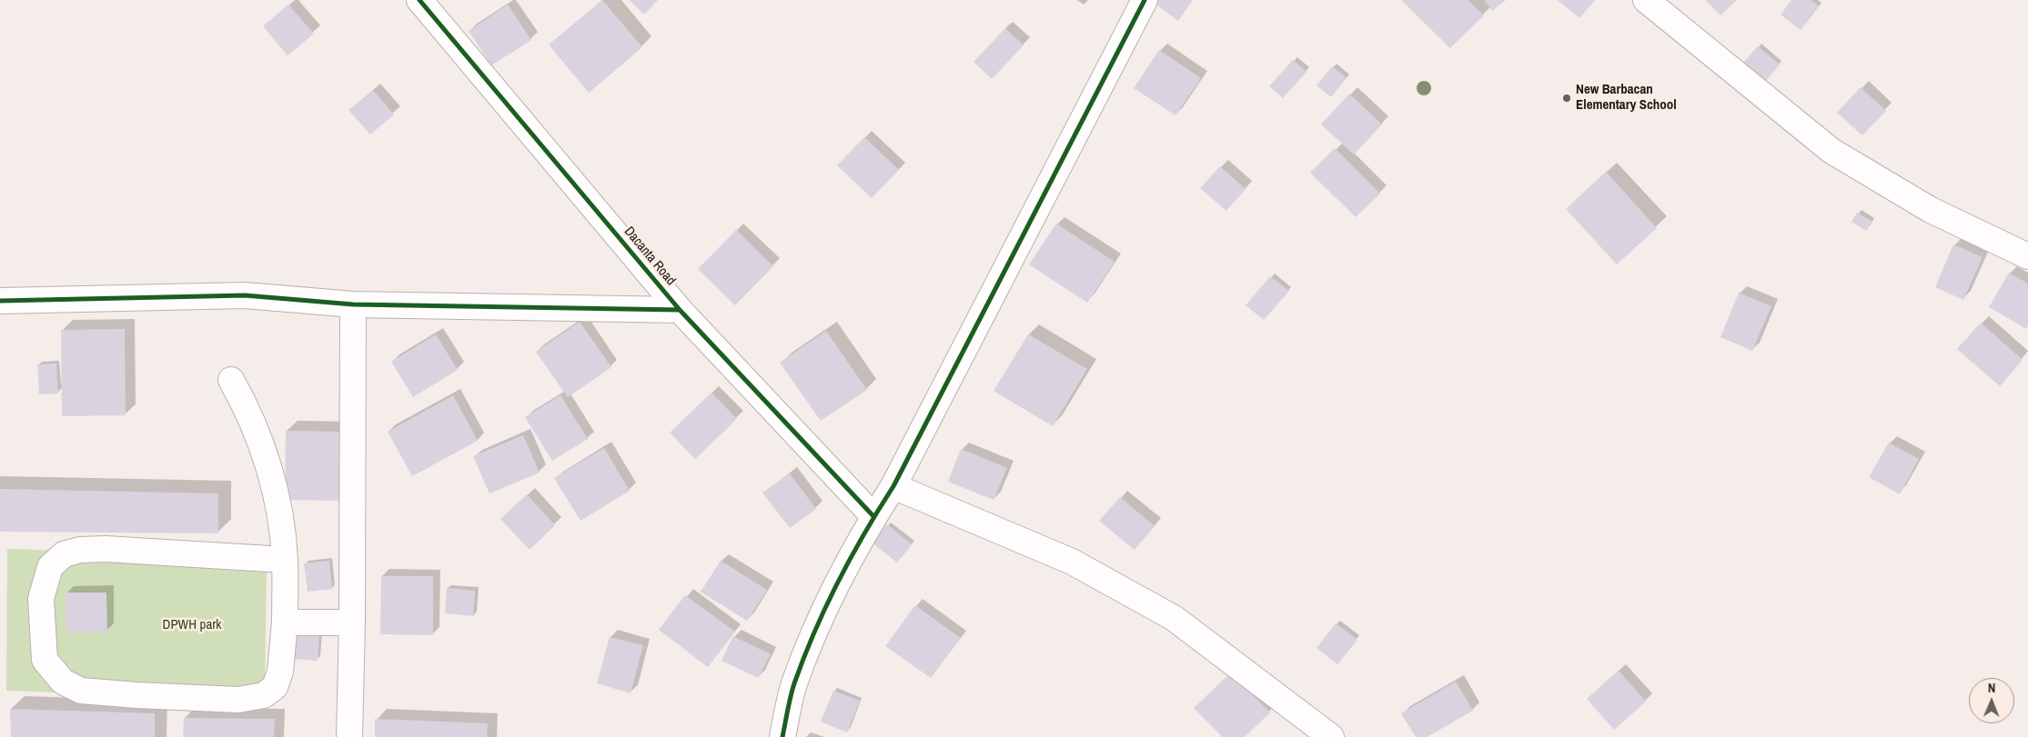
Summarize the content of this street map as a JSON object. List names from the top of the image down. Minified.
{"streets":{"street":["Dacanta Road"]},"parks":["DPWH park"],"places":["New Barbacan Elementary School"],"north":"top"}
